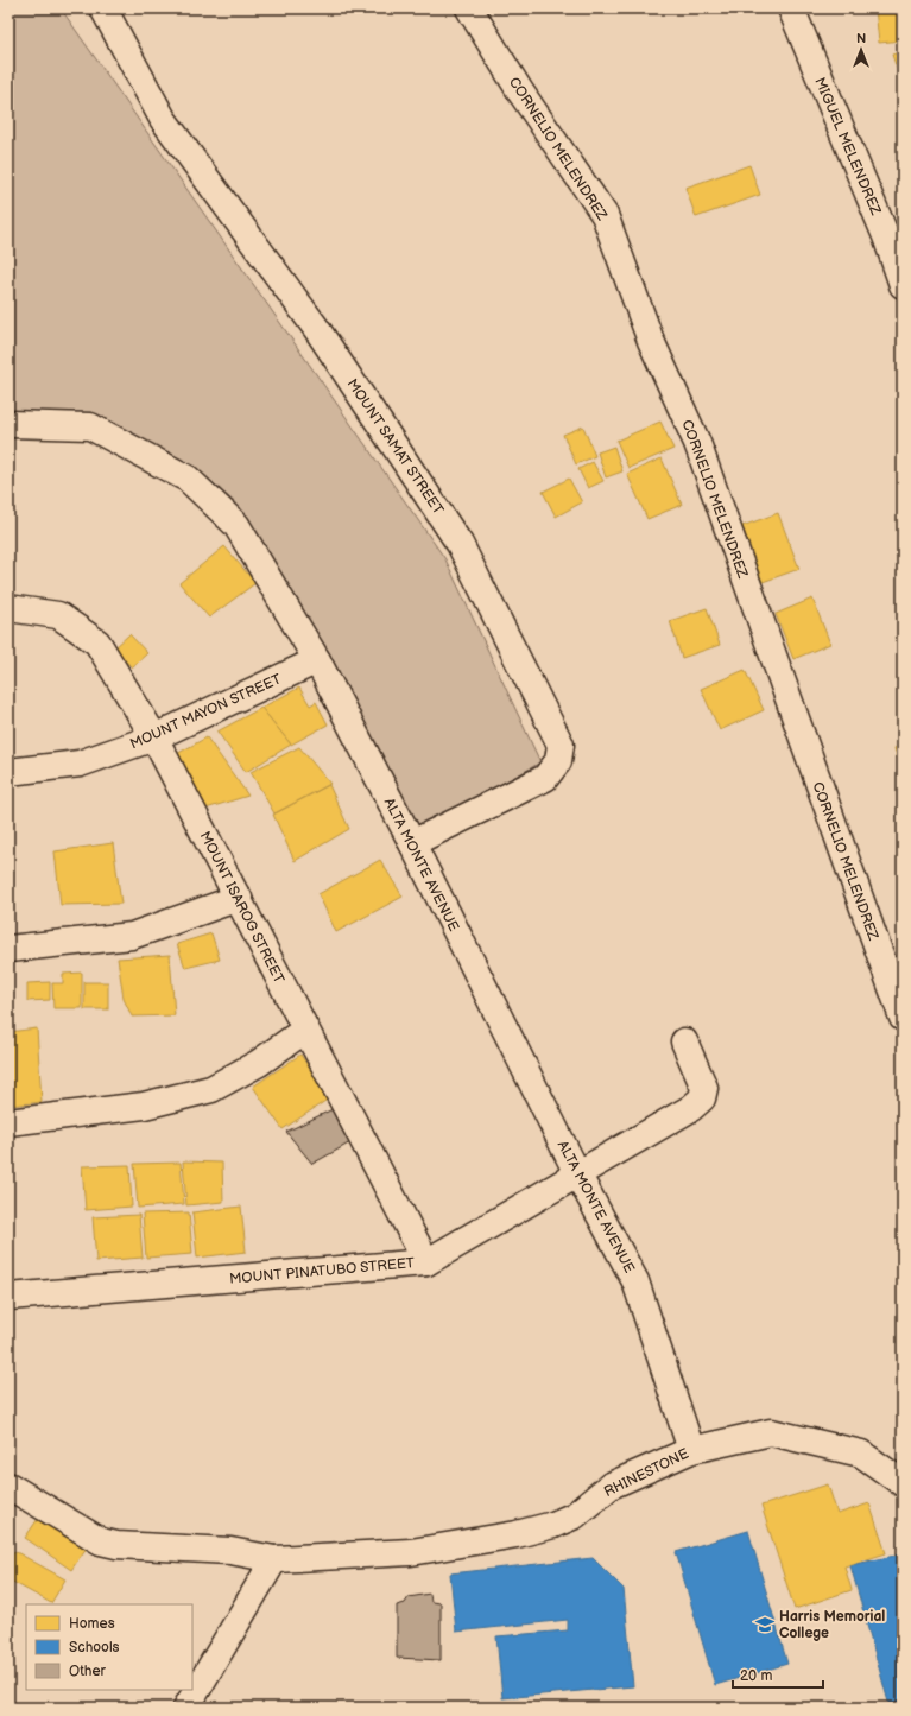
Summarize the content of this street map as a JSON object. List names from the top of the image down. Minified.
{"streets":{"street":["MIGUEL MELENDREZ","CORNELIO MELENDREZ","MOUNT SAMAT STREET","MOUNT MAYON STREET","ALTA MONTE AVENUE","MOUNT ISAROG STREET","MOUNT PINATUBO STREET","RHINESTONE"]},"crossings":[["MOUNT SAMAT STREET","ALTA MONTE AVENUE"],["MOUNT MAYON STREET","ALTA MONTE AVENUE"],["MOUNT MAYON STREET","MOUNT ISAROG STREET"],["ALTA MONTE AVENUE","MOUNT PINATUBO STREET"],["ALTA MONTE AVENUE","RHINESTONE"],["MOUNT ISAROG STREET","MOUNT PINATUBO STREET"]],"places":{"school or university":["Harris Memorial College"]},"legend":["Homes","Schools","Other"],"scale_bar":"20 m","north":"top"}
